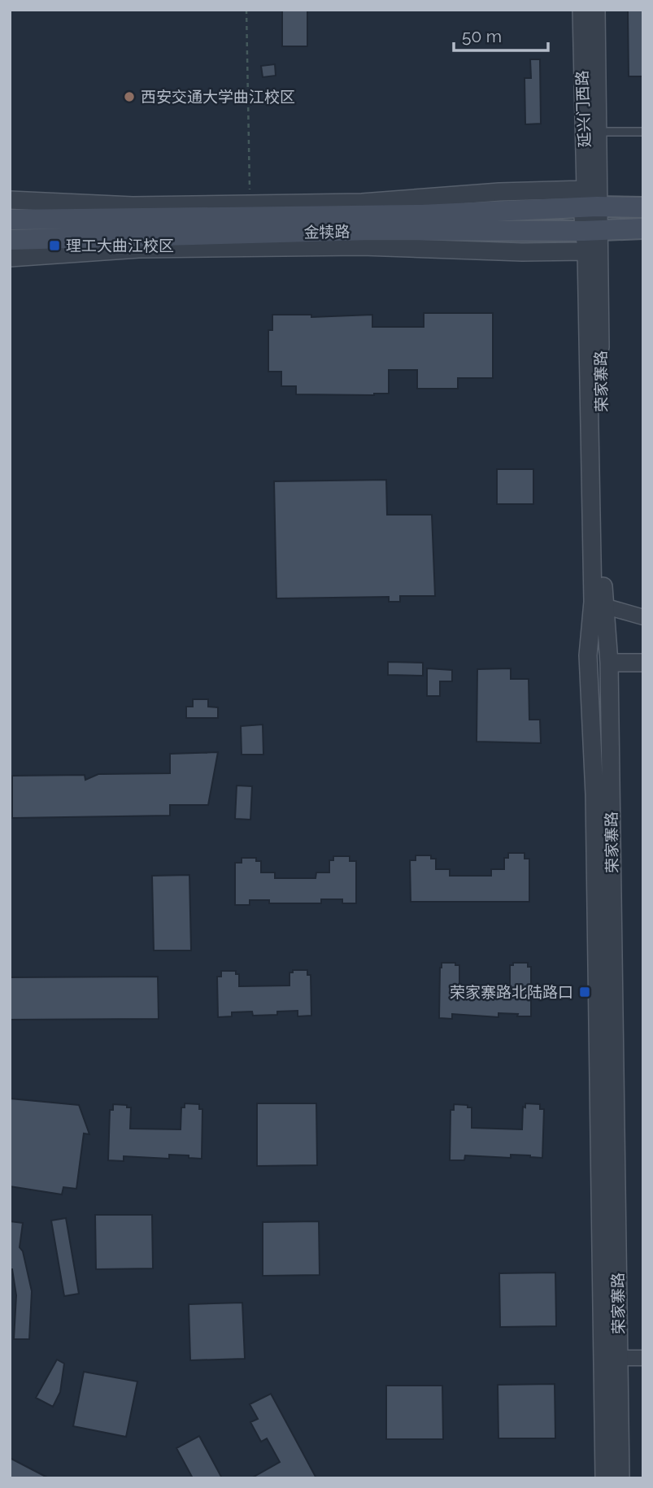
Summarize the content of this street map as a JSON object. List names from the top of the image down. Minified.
{"streets":{"main road":["金犊路"],"street":["延兴门西路","荣家寨路"]},"crossings":[["延兴门西路","金犊路"],["延兴门西路","荣家寨路"],["金犊路","荣家寨路"]],"places":{"other":["西安交通大学曲江校区"],"transit":["理工大曲江校区","荣家寨路北陆路口"]},"scale_bar":"50 m"}
